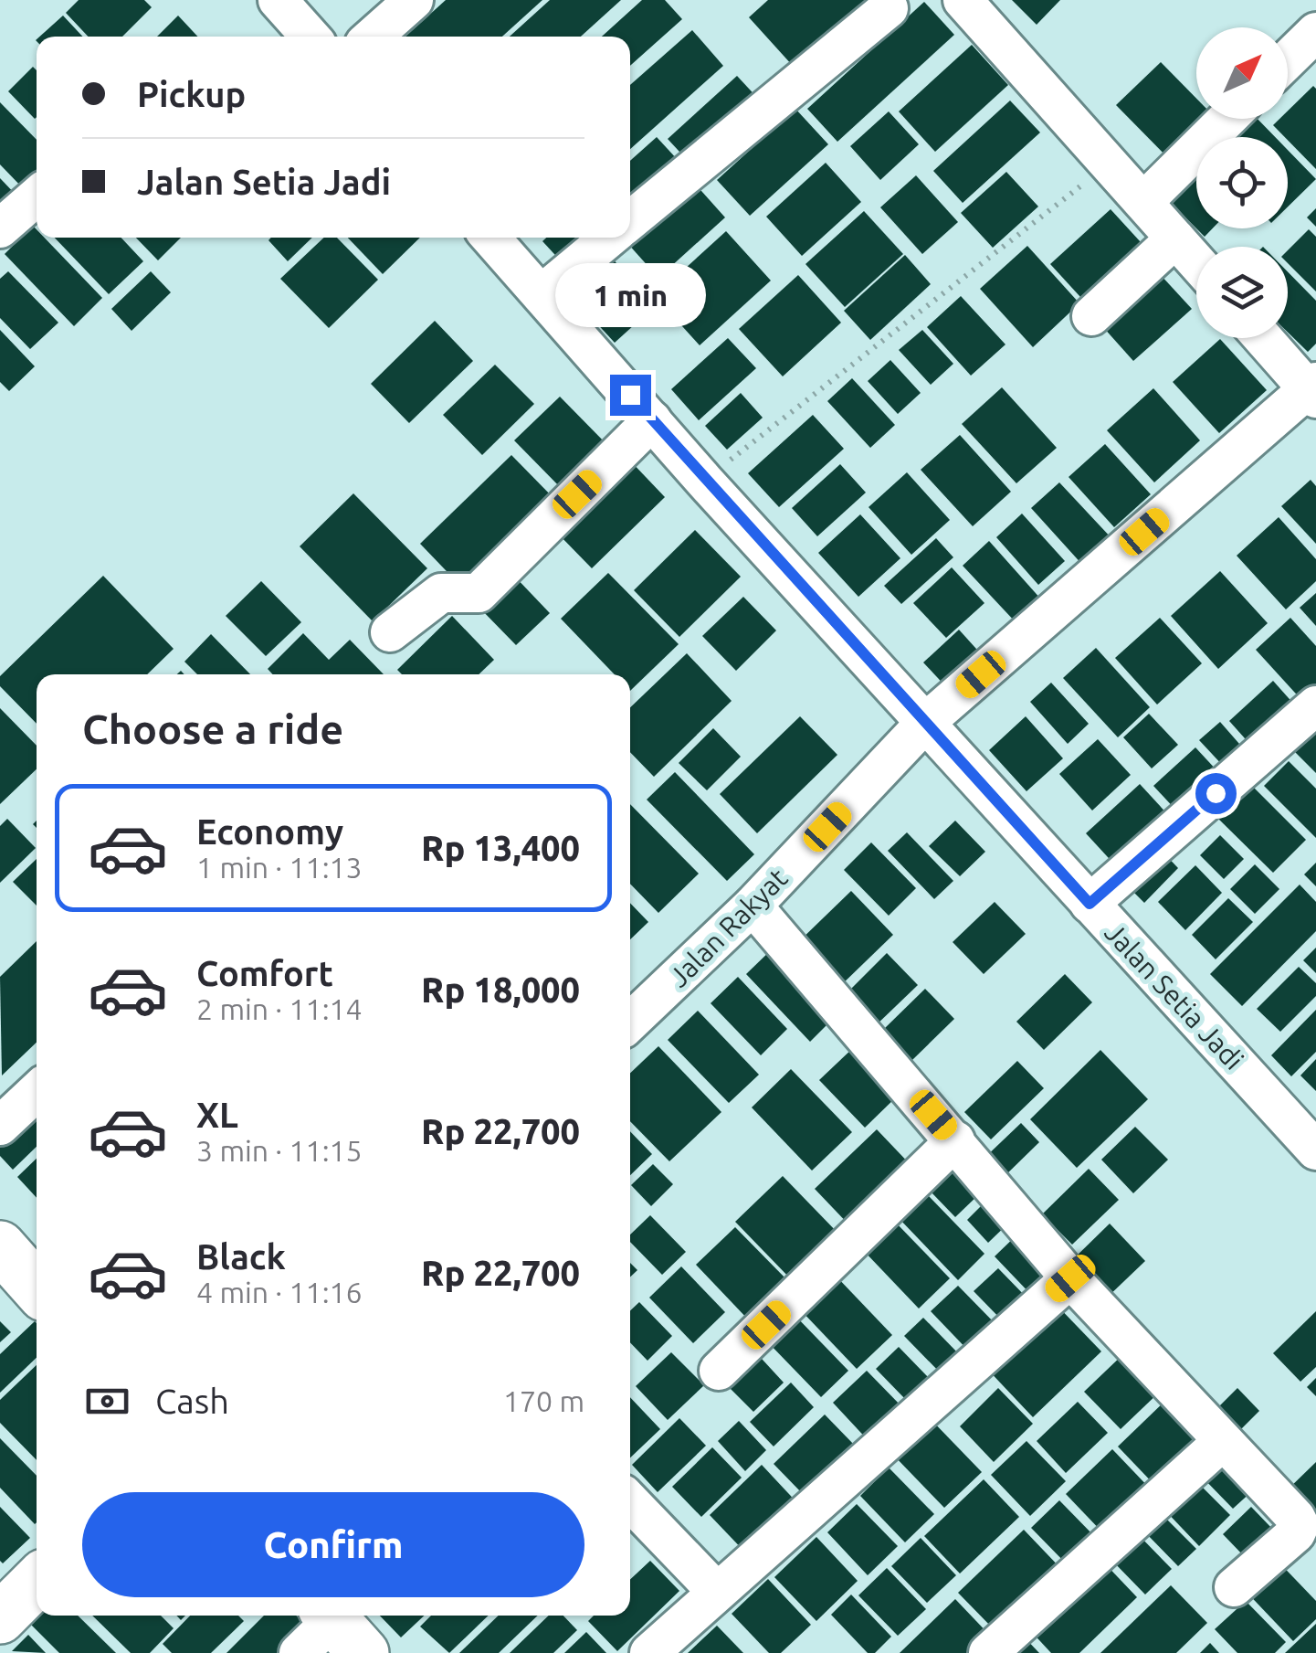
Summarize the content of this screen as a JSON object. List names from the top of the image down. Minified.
{"streets":{"street":["Jalan Rakyat","Jalan Setia Jadi"]},"crossings":[["Jalan Rakyat","Jalan Setia Jadi"]],"north":"top right","page":{"banner":["Pickup","Jalan Setia Jadi"],"bubble":"1 min","heading":"Choose a ride","list":[{"name":"Economy","note":"1 min · 11:13","value":"Rp 13,400"},{"name":"Comfort","note":"2 min · 11:14","value":"Rp 18,000"},{"name":"XL","note":"3 min · 11:15","value":"Rp 22,700"},{"name":"Black","note":"4 min · 11:16","value":"Rp 22,700"}],"pay":["Cash","170 m"],"buttons":"Confirm"}}
